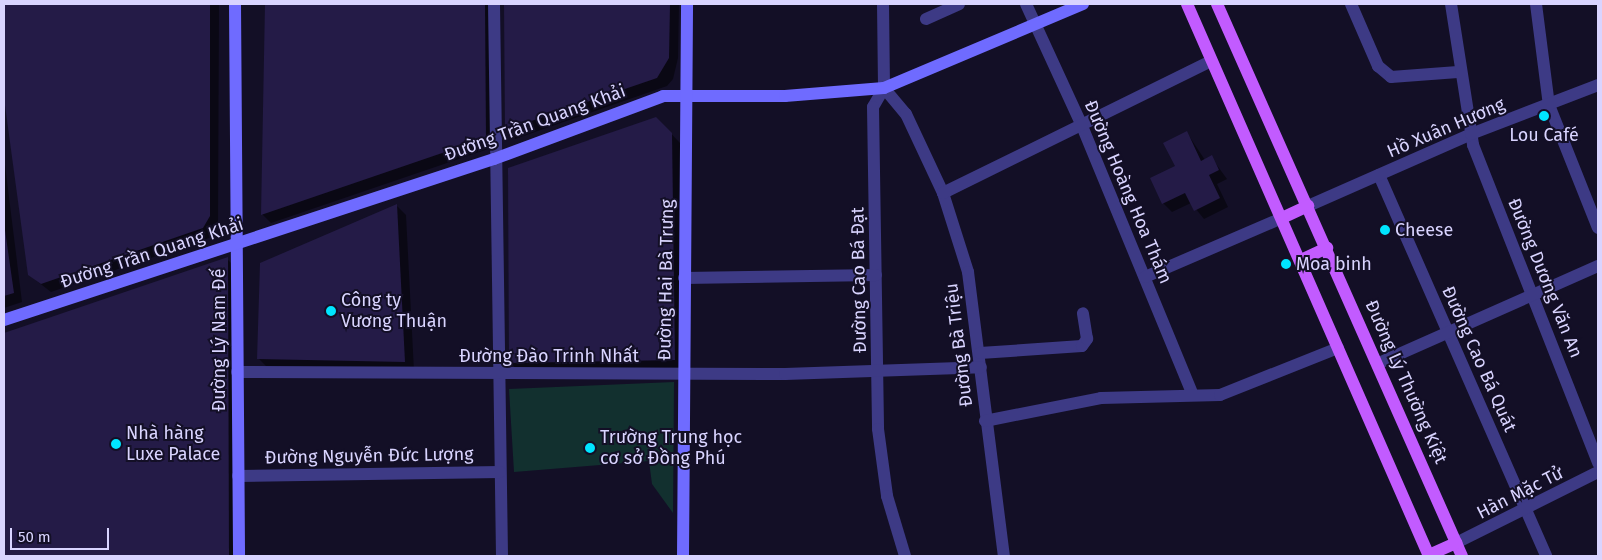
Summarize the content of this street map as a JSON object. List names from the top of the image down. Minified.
{"streets":{"main road":["Đường Trần Quang Khải","Đường Hai Bà Trưng","Đường Lý Nam Đế","Đường Lý Thường Kiệt"],"street":["Hồ Xuân Hương","Đường Hoàng Hoa Thám","Đường Dương Văn An","Đường Cao Bá Đạt","Đường Bà Triệu","Đường Đào Trinh Nhất","Đường Cao Bá Quát","Đường Nguyễn Đức Lượng","Hàn Mặc Tử"]},"crossings":[["Đường Trần Quang Khải","Đường Hoàng Hoa Thám"],["Đường Trần Quang Khải","Đường Hai Bà Trưng"],["Đường Trần Quang Khải","Đường Cao Bá Đạt"],["Đường Trần Quang Khải","Đường Lý Nam Đế"],["Đường Trần Quang Khải","Đường Bà Triệu"],["Hồ Xuân Hương","Đường Dương Văn An"],["Hồ Xuân Hương","Đường Cao Bá Quát"],["Hồ Xuân Hương","Đường Lý Thường Kiệt"],["Đường Hai Bà Trưng","Đường Đào Trinh Nhất"],["Đường Cao Bá Đạt","Đường Bà Triệu"],["Đường Cao Bá Đạt","Đường Đào Trinh Nhất"],["Đường Lý Nam Đế","Đường Đào Trinh Nhất"],["Đường Lý Nam Đế","Đường Nguyễn Đức Lượng"],["Đường Bà Triệu","Đường Đào Trinh Nhất"],["Đường Cao Bá Quát","Hàn Mặc Tử"],["Đường Lý Thường Kiệt","Hàn Mặc Tử"]],"places":["Lou Café","Cheese","Moa binh","Công ty Vương Thuận","Nhà hàng Luxe Palace","Trường Trung học cơ sở Đồng Phú"],"scale_bar":"50 m"}
